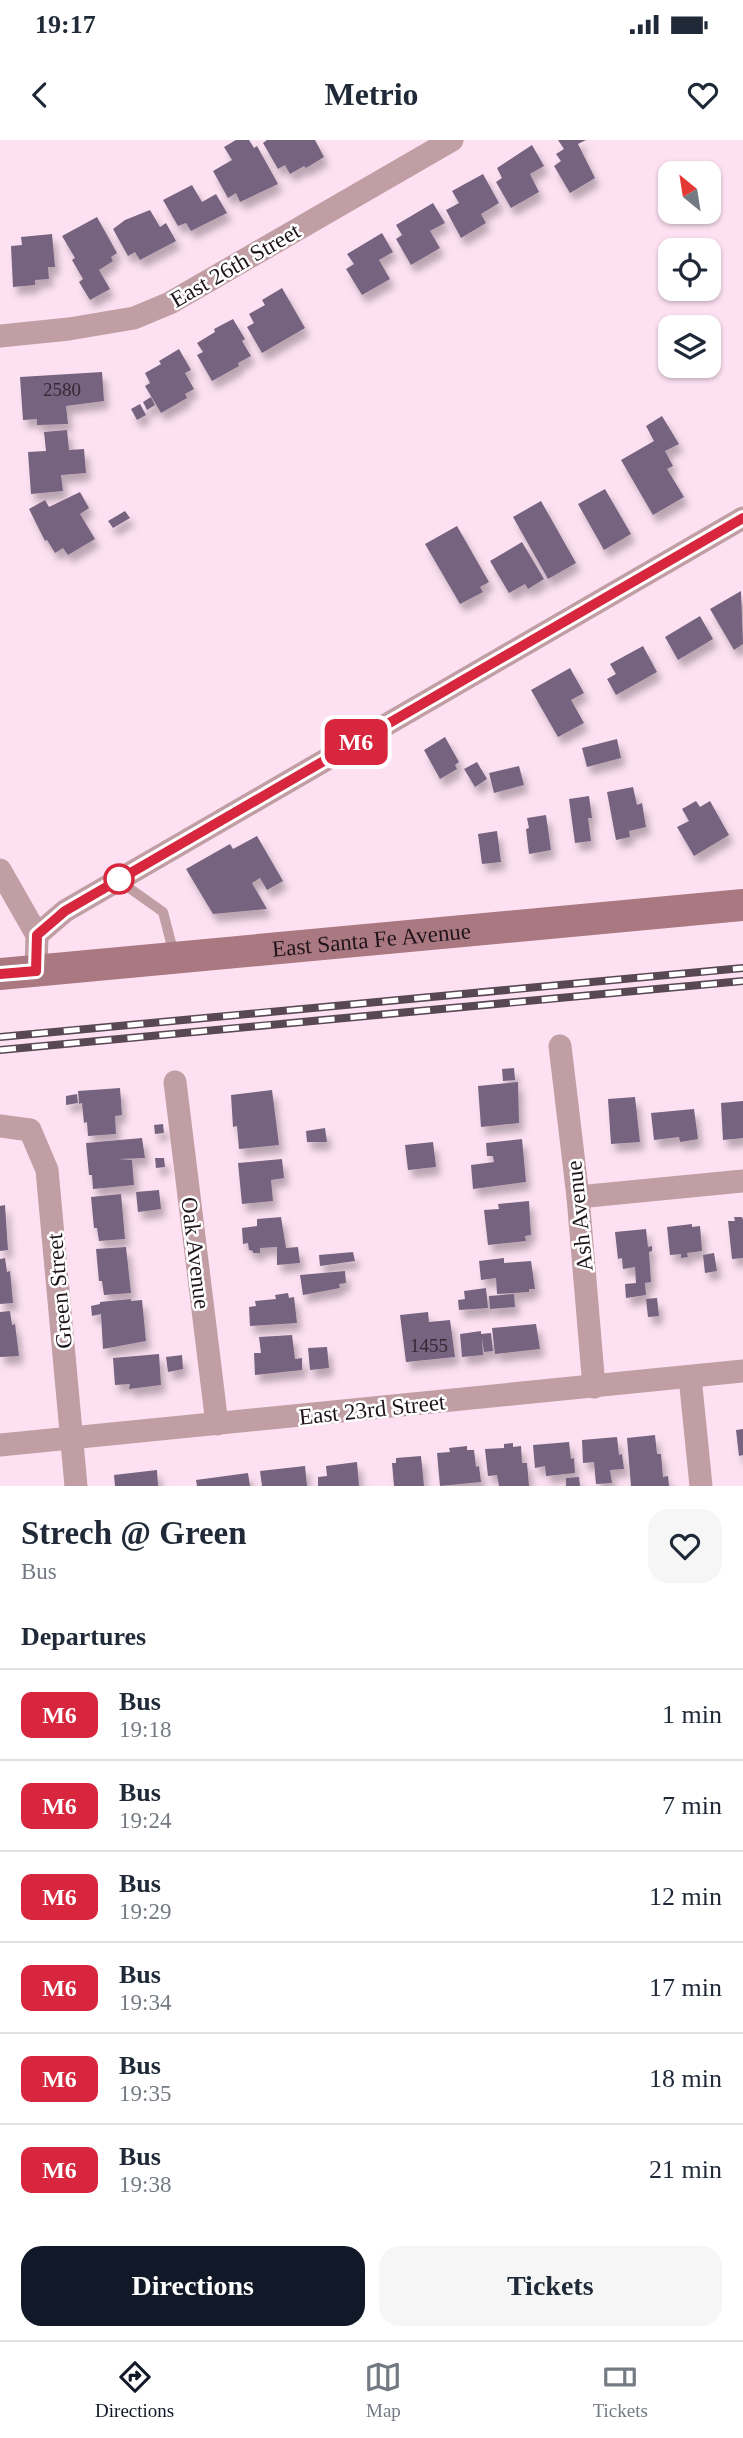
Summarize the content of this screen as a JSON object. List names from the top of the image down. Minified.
{"streets":{"street":["East 26th Street","East Santa Fe Avenue","Ash Avenue","Oak Avenue","Green Street","East 23rd Street"]},"crossings":[["Ash Avenue","East 23rd Street"],["Oak Avenue","East 23rd Street"],["Green Street","East 23rd Street"]],"lines":["bus line M6"],"house_numbers":["2580","1455"],"north":"top left","page":{"status":"19:17","header":"Metrio","on_map":"M6","heading":[["Strech @ Green","Bus"],"Departures"],"list":[{"mark":"M6","name":"Bus","note":"19:18","value":"1 min"},{"mark":"M6","name":"Bus","note":"19:24","value":"7 min"},{"mark":"M6","name":"Bus","note":"19:29","value":"12 min"},{"mark":"M6","name":"Bus","note":"19:34","value":"17 min"},{"mark":"M6","name":"Bus","note":"19:35","value":"18 min"},{"mark":"M6","name":"Bus","note":"19:38","value":"21 min"}],"buttons":["Directions","Tickets"],"tabs":["Directions","Map","Tickets"]}}
